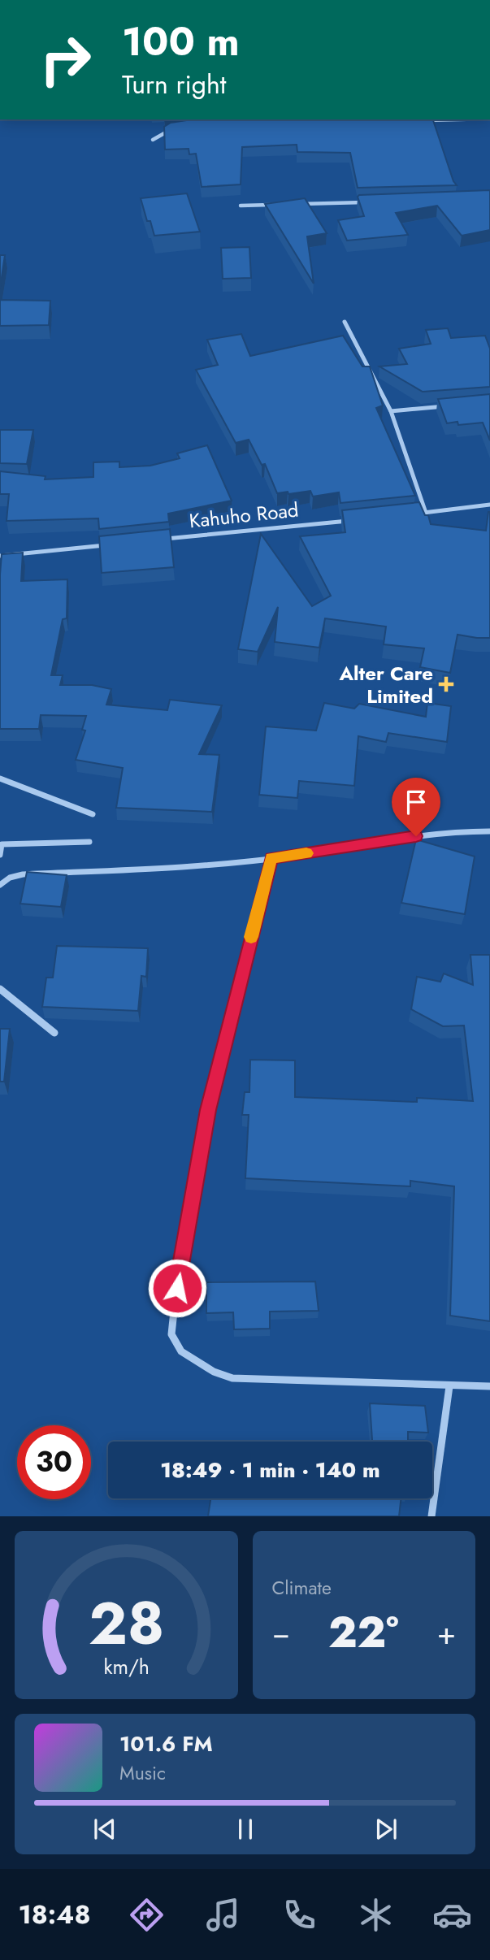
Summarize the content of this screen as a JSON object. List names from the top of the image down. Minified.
{"streets":{"street":["Kahuho Road"]},"places":{"health":["Alter Care Limited"]},"page":{"turn":["100 m","Turn right"],"limit":"30","trip":"18:49 · 1 min · 140 m","tile":"Climate","heat":["−","22°","+"],"song":["101.6 FM","Music"],"tabs":"18:48","gauge":["28","km/h"]}}
